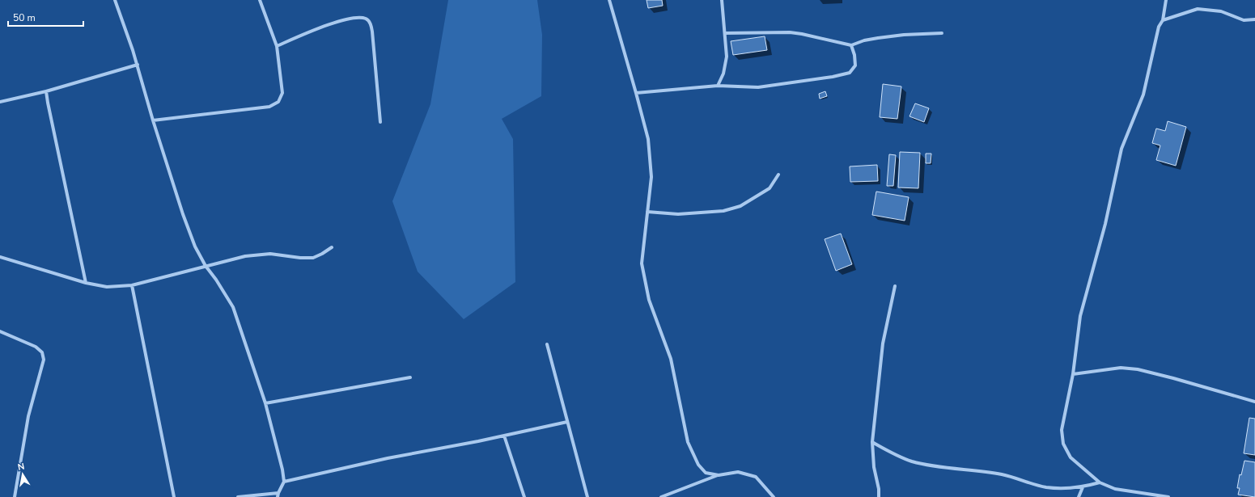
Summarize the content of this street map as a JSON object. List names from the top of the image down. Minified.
{"scale_bar":"50 m","north":"top"}
